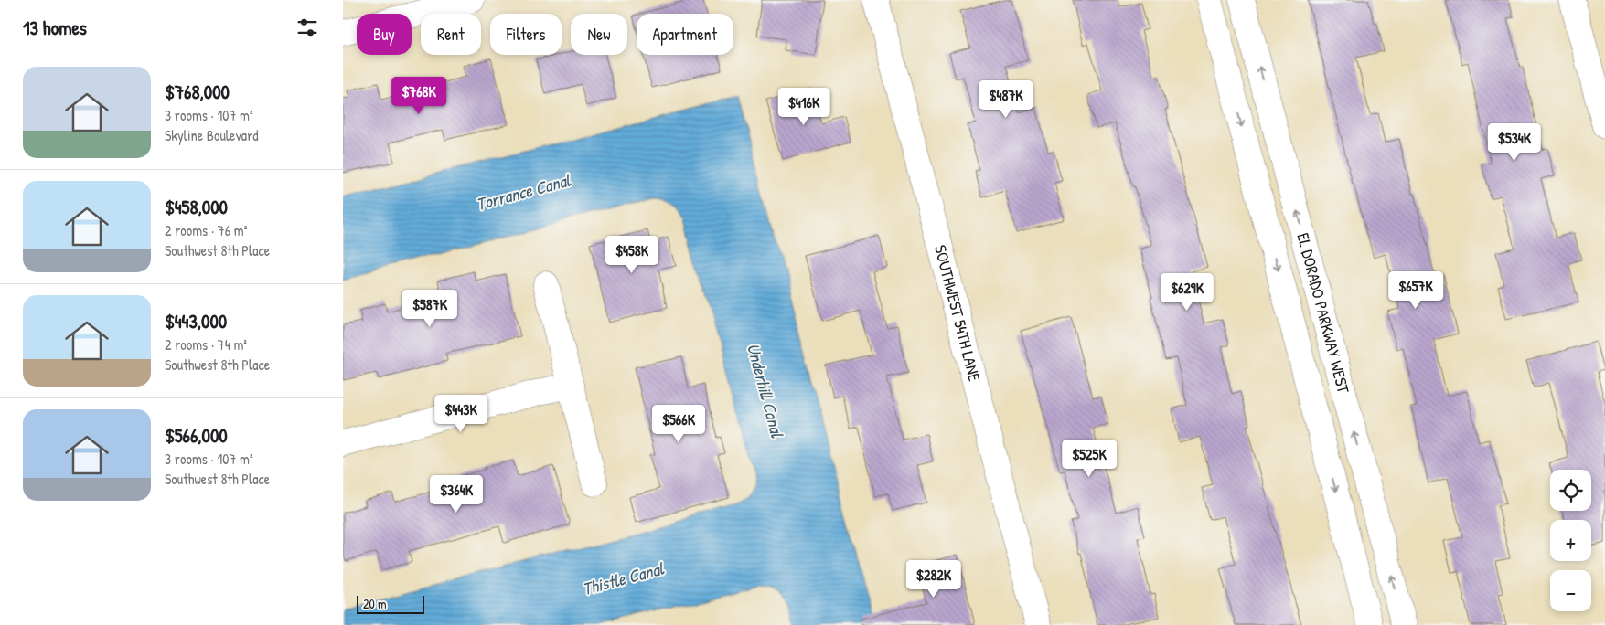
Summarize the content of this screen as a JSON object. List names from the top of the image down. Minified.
{"streets":{"street":["SOUTHWEST 54TH LANE","EL DORADO PARKWAY WEST"]},"water":["Torrance Canal","Underhill Canal","Thistle Canal"],"scale_bar":"20 m","page":{"heading":"13 homes","chip":["Buy","Rent","Filters","New","Apartment"],"list":[{"name":"$768,000","note":"3 rooms · 107 m² · Skyline Boulevard"},{"name":"$458,000","note":"2 rooms · 76 m² · Southwest 8th Place"},{"name":"$443,000","note":"2 rooms · 74 m² · Southwest 8th Place"},{"name":"$566,000","note":"3 rooms · 107 m² · Southwest 8th Place"}],"price":["$768K","$487K","$416K","$534K","$458K","$657K","$629K","$587K","$443K","$566K","$525K","$364K","$282K"],"map_buttons":["+","−"],"scale":"20 m"}}
